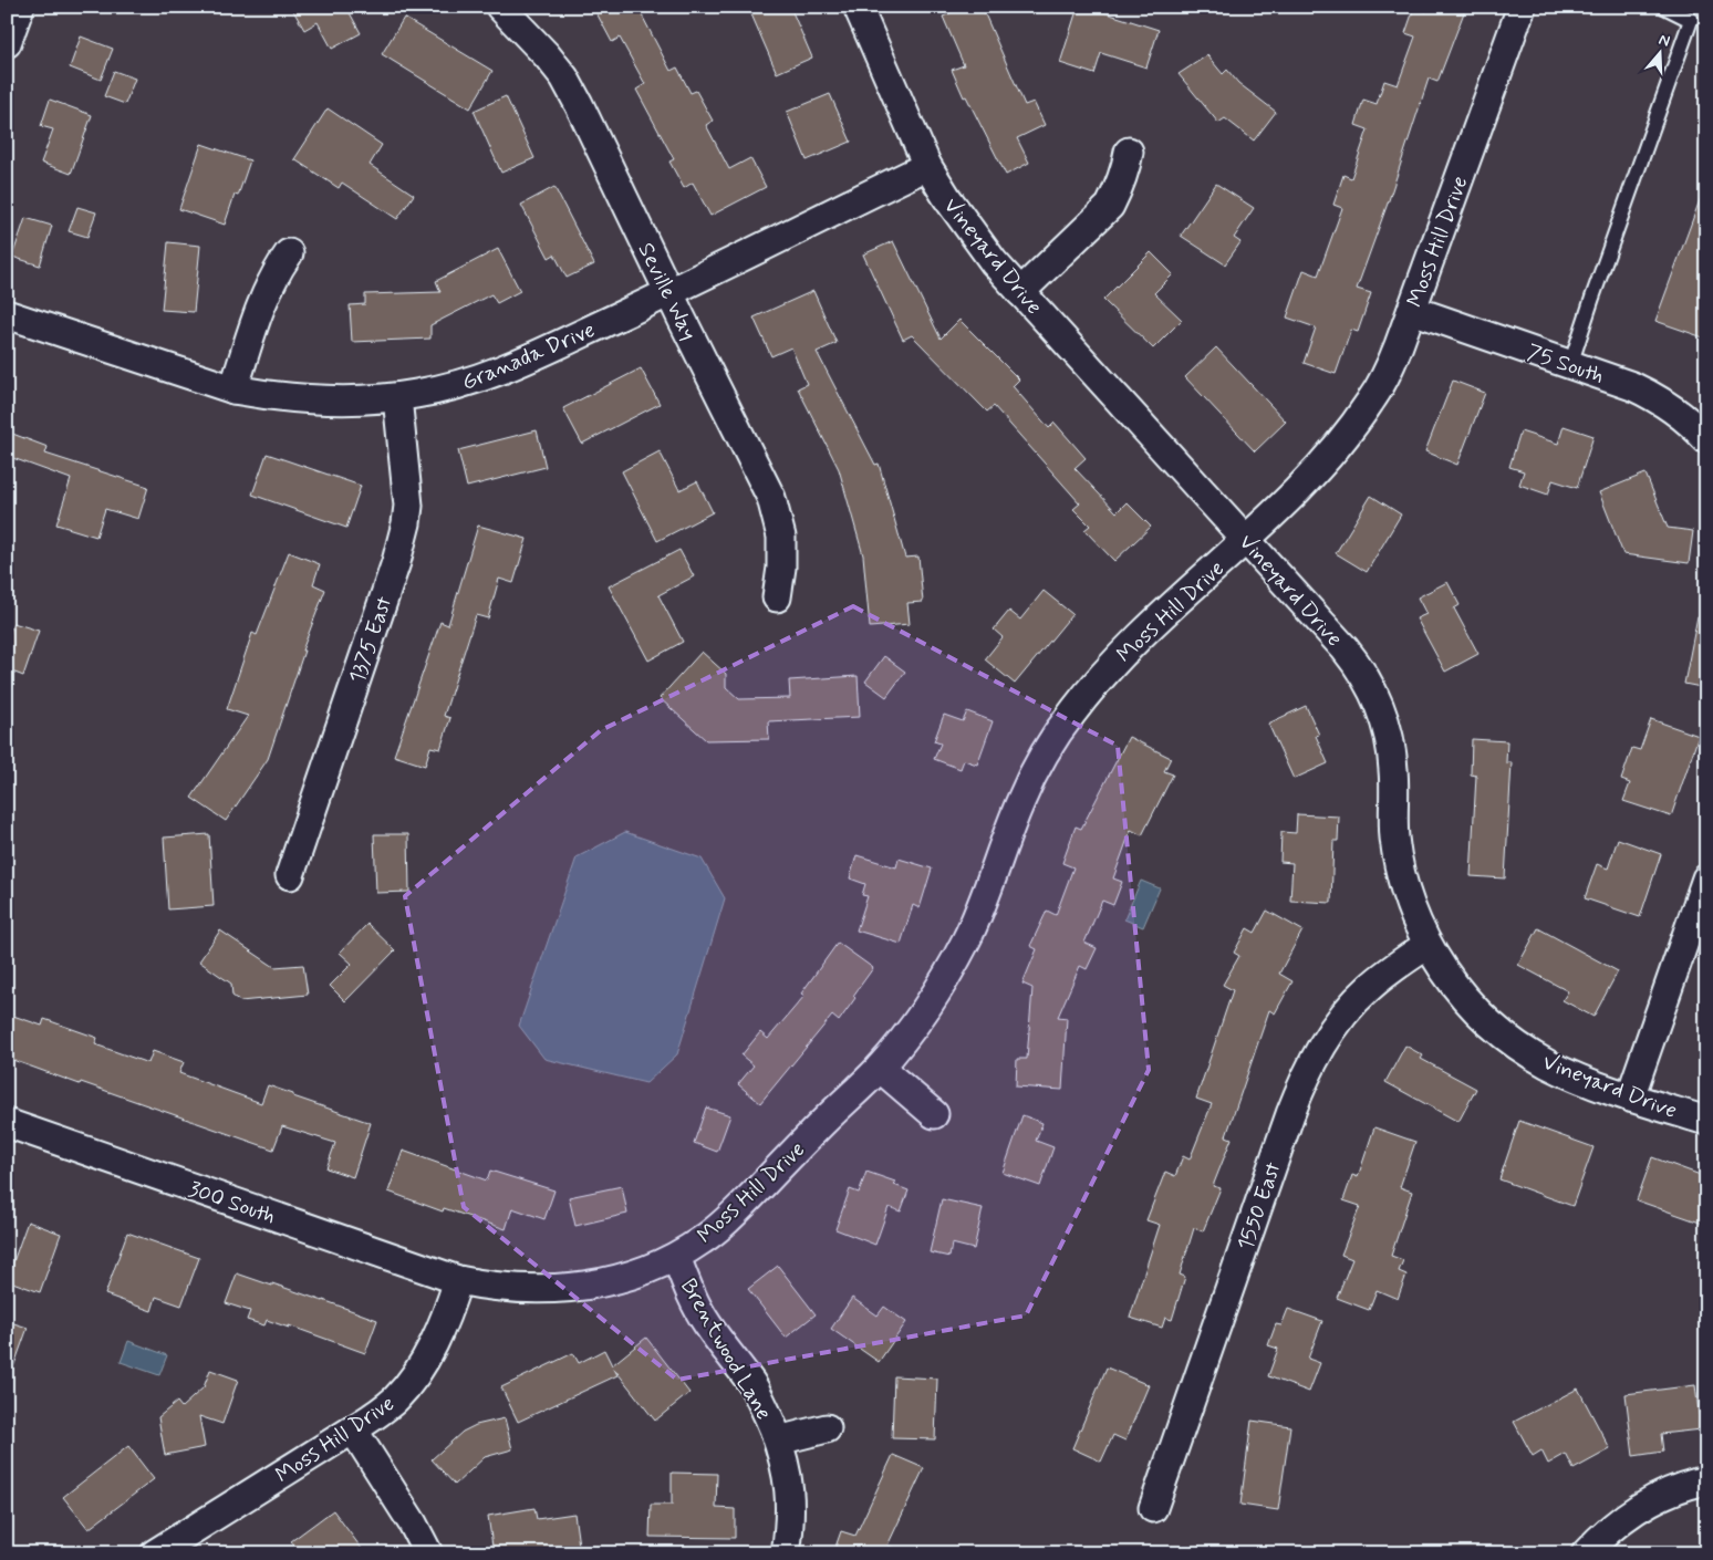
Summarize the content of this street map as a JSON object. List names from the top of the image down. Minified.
{"streets":{"street":["Moss Hill Drive","Vineyard Drive","Seville Way","Granada Drive","75 South","1375 East","300 South","1550 East","Brentwood Lane"]},"crossings":[["Moss Hill Drive","Vineyard Drive"],["Moss Hill Drive","75 South"],["Moss Hill Drive","300 South"],["Moss Hill Drive","Brentwood Lane"],["Vineyard Drive","Granada Drive"],["Vineyard Drive","1550 East"],["Seville Way","Granada Drive"],["Granada Drive","1375 East"]],"north":"top"}
